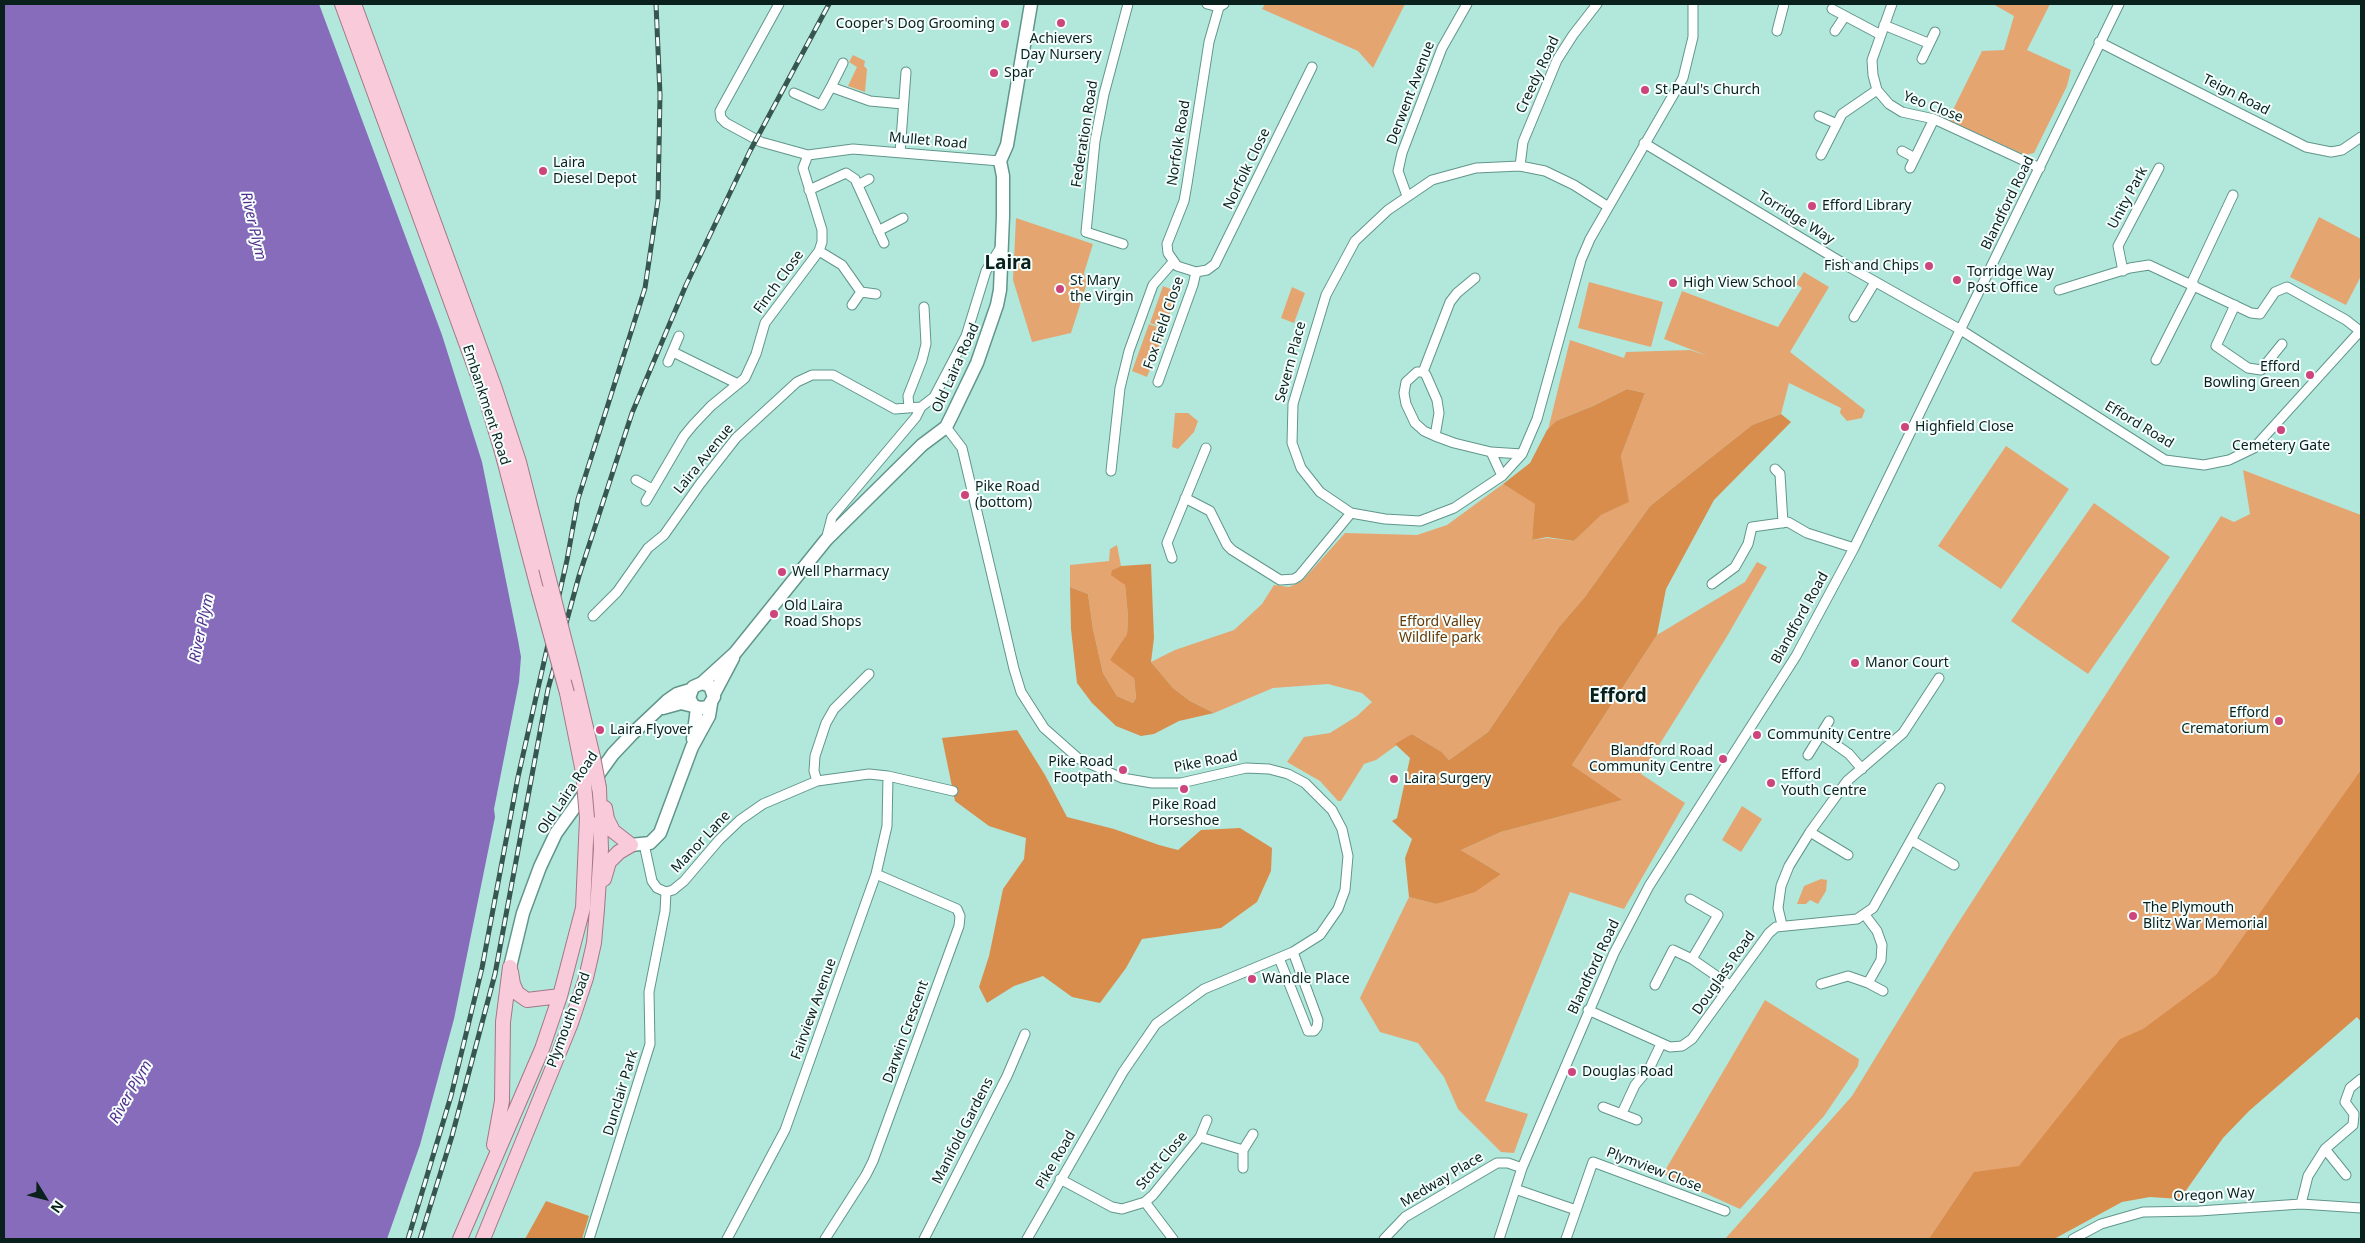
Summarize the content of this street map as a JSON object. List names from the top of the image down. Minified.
{"streets":{"main road":["Old Laira Road","Embankment Road","Plymouth Road"],"street":["Creedy Road","Derwent Avenue","Teign Road","Yeo Close","Federation Road","Mullet Road","Norfolk Road","Norfolk Close","Unity Park","Blandford Road","Torridge Way","Finch Close","Fox Field Close","Severn Place","Efford Road","Laira Avenue","Pike Road","Manor Lane","Douglass Road","Fairview Avenue","Darwin Crescent","Dunclair Park","Manifold Gardens","Stott Close","Plymview Close","Medway Place","Oregon Way"]},"crossings":[["Creedy Road","Severn Place"],["Derwent Avenue","Severn Place"],["Teign Road","Blandford Road"],["Yeo Close","Blandford Road"],["Mullet Road","Finch Close"],["Mullet Road","Old Laira Road"],["Norfolk Road","Fox Field Close"],["Norfolk Close","Fox Field Close"],["Blandford Road","Torridge Way"],["Blandford Road","Efford Road"],["Blandford Road","Douglass Road"],["Blandford Road","Medway Place"],["Torridge Way","Severn Place"],["Torridge Way","Efford Road"],["Old Laira Road","Laira Avenue"],["Old Laira Road","Pike Road"],["Old Laira Road","Manor Lane"],["Embankment Road","Plymouth Road"],["Pike Road","Stott Close"],["Manor Lane","Fairview Avenue"],["Manor Lane","Dunclair Park"],["Fairview Avenue","Darwin Crescent"]],"districts":["Laira","Efford"],"water":["River Plym"],"parks":["Efford Valley Wildlife park"],"places":["Achievers Day Nursery","Cooper's Dog Grooming","Spar","St Paul's Church","Laira Diesel Depot","Efford Library","Fish and Chips","Torridge Way Post Office","High View School","St Mary the Virgin","Efford Bowling Green","Highfield Close","Cemetery Gate","Pike Road (bottom)","Well Pharmacy","Old Laira Road Shops","Manor Court","Efford Crematorium","Laira Flyover","Community Centre","Blandford Road Community Centre","Pike Road Footpath","Laira Surgery","Efford Youth Centre","Pike Road Horseshoe","The Plymouth Blitz War Memorial","Wandle Place","Douglas Road"],"north":"bottom right"}
